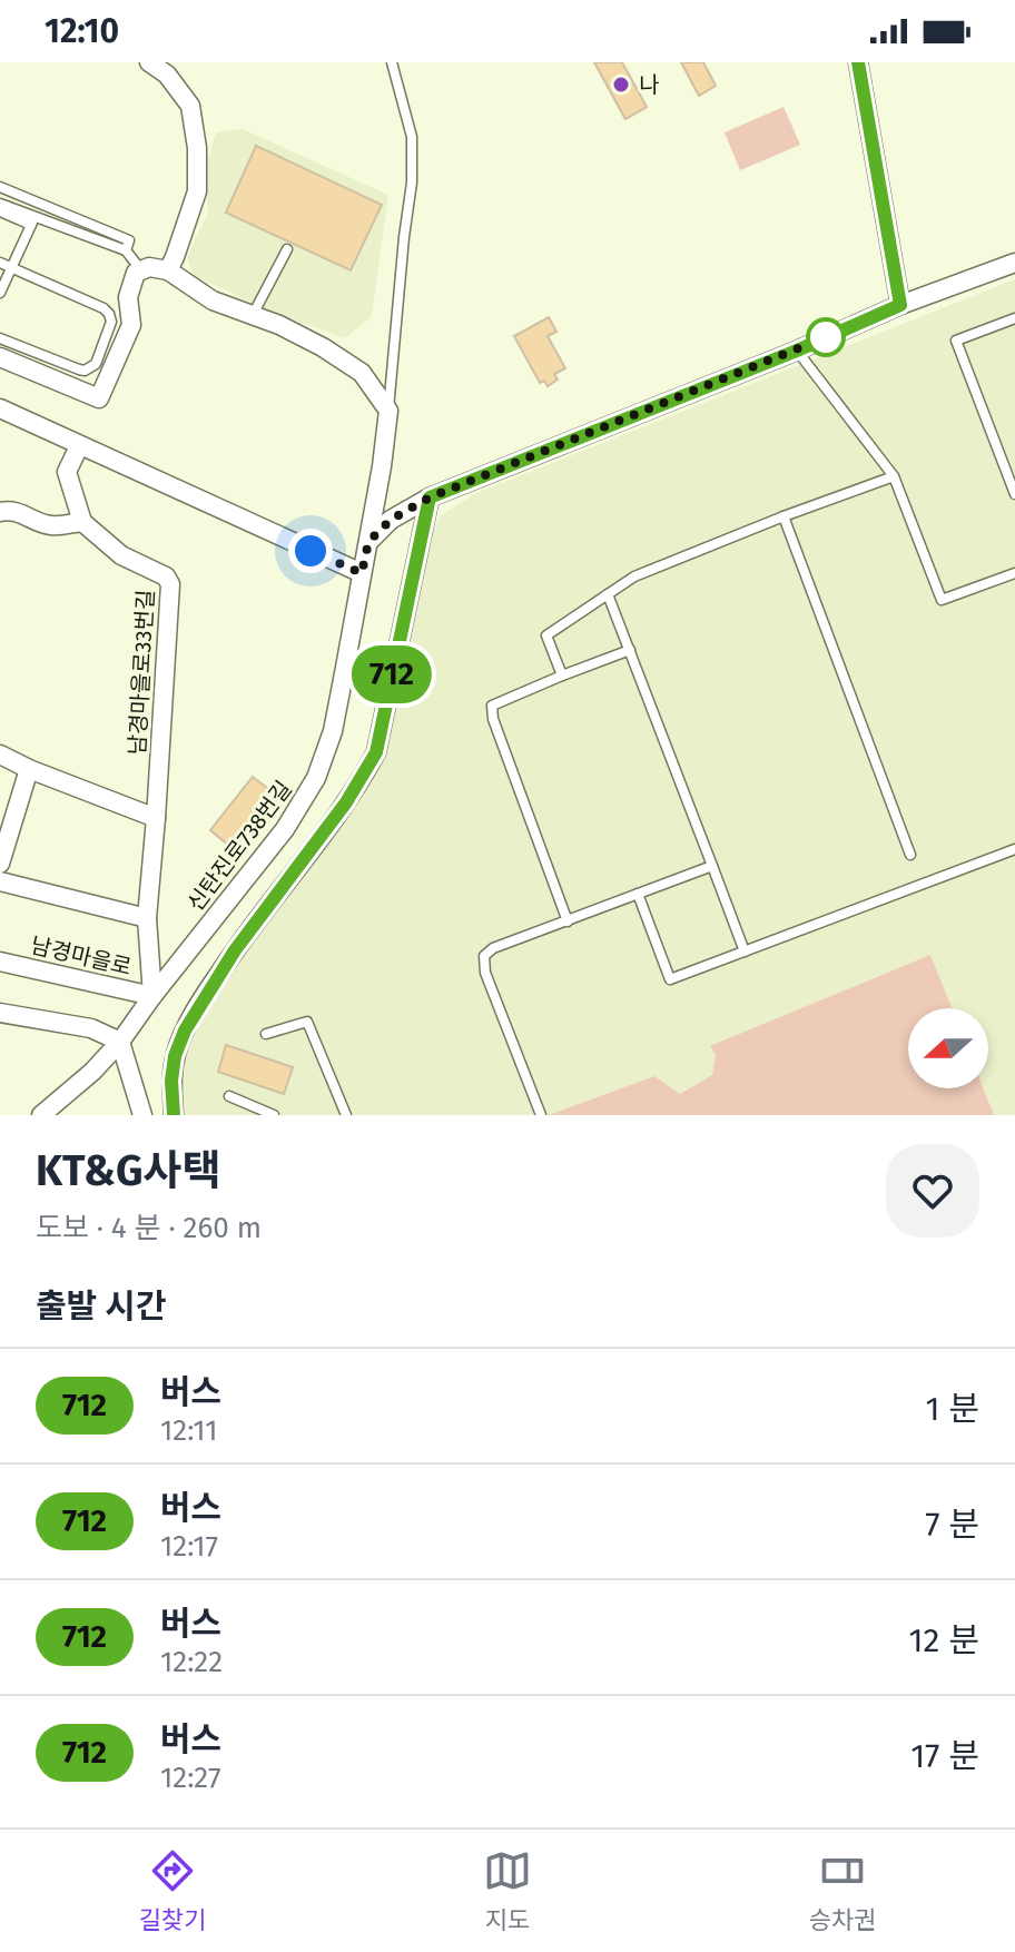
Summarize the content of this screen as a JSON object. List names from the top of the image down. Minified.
{"streets":{"street":["남경마을로33번길","신탄진로738번길","남경마을로"]},"crossings":[["남경마을로33번길","신탄진로738번길"],["신탄진로738번길","남경마을로"]],"places":["나"],"lines":["bus line 712"],"north":"left","page":{"status":"12:10","on_map":"712","heading":[["KT&G사택","도보 · 4 분 · 260 m"],"출발 시간"],"list":[{"mark":"712","name":"버스","note":"12:11","value":"1 분"},{"mark":"712","name":"버스","note":"12:17","value":"7 분"},{"mark":"712","name":"버스","note":"12:22","value":"12 분"},{"mark":"712","name":"버스","note":"12:27","value":"17 분"}],"tabs":["길찾기","지도","승차권"]}}
